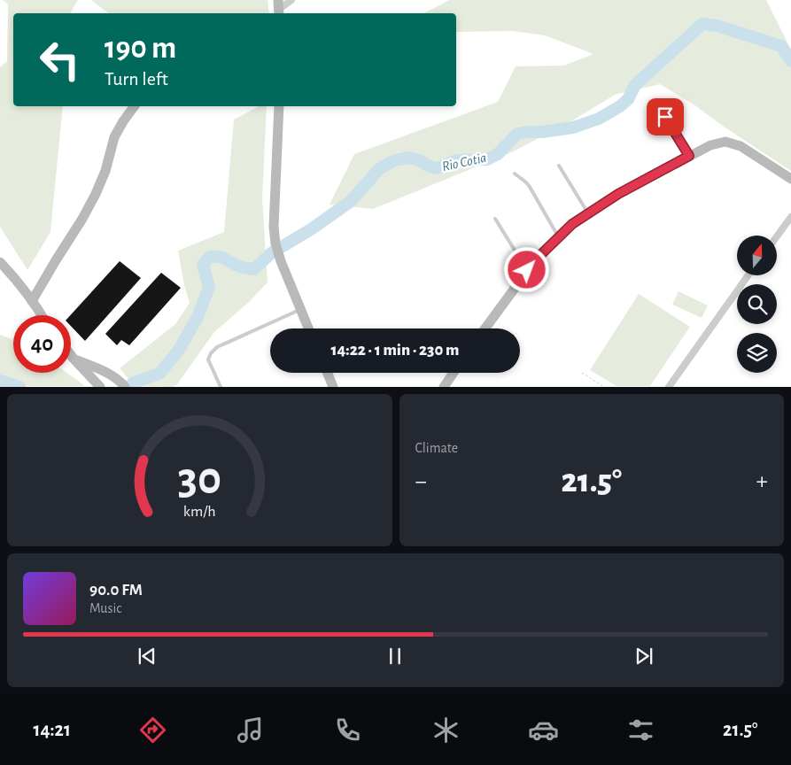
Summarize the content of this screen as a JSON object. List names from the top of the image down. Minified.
{"water":["Rio Cotia"],"north":"top","page":{"turn":["190 m","Turn left"],"limit":"40","trip":"14:22 · 1 min · 230 m","tile":"Climate","heat":["−","21.5°","+"],"song":["90.0 FM","Music"],"tabs":["14:21","21.5°"],"gauge":["30","km/h"]}}
